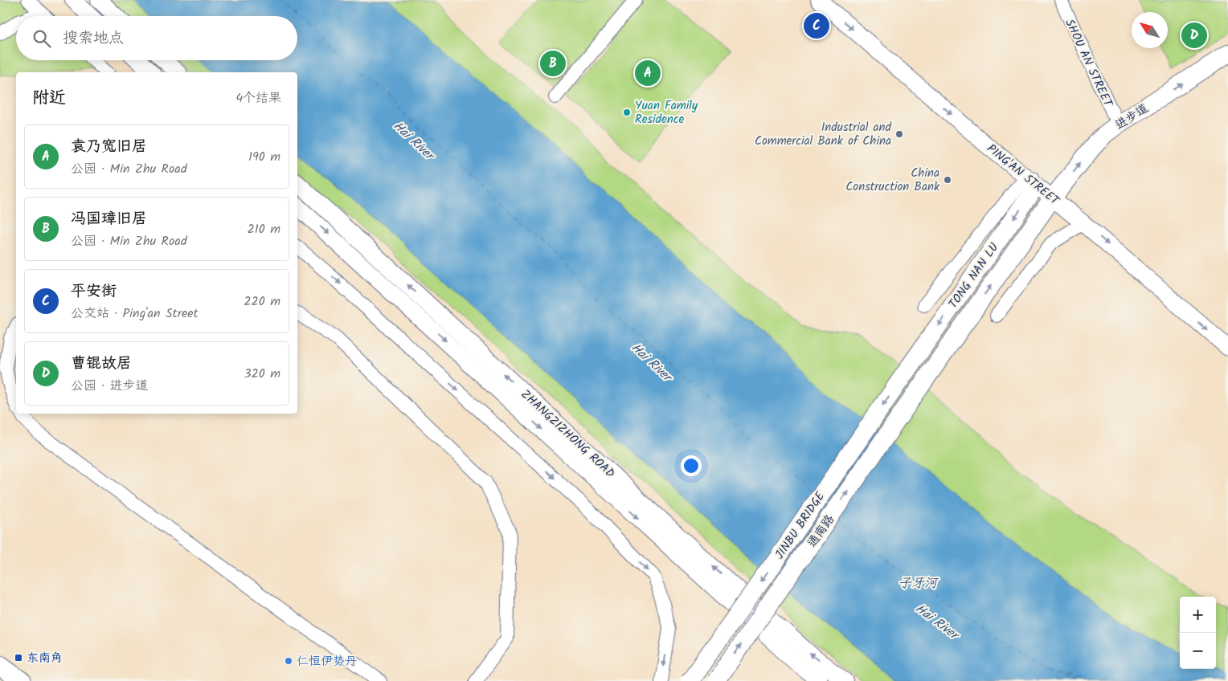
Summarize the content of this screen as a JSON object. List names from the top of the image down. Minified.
{"streets":{"main road":["进步道","TONG NAN LU","JINBU BRIDGE","通南路"],"street":["SHOU AN STREET","PING'AN STREET","ZHANGZIZHONG ROAD"]},"crossings":[["SHOU AN STREET","进步道"],["进步道","PING'AN STREET"],["进步道","TONG NAN LU"],["PING'AN STREET","TONG NAN LU"],["TONG NAN LU","JINBU BRIDGE"],["TONG NAN LU","通南路"]],"one_way":["进步道","PING'AN STREET","JINBU BRIDGE","通南路"],"water":["Hai River","子牙河"],"places":{"other":["Yuan Family Residence","Industrial and Commercial Bank of China","China Construction Bank","仁恒伊势丹"],"transit":["东南角"]},"north":"top left","page":{"pins":["C","D","B","A"],"search":"搜索地点","heading":["附近","4个结果"],"list":[{"mark":"A","name":"袁乃宽旧居","note":"公园 · Min Zhu Road","value":"190 m"},{"mark":"B","name":"冯国璋旧居","note":"公园 · Min Zhu Road","value":"210 m"},{"mark":"C","name":"平安街","note":"公交站 · Ping'an Street","value":"220 m"},{"mark":"D","name":"曹锟故居","note":"公园 · 进步道","value":"320 m"}],"map_buttons":["+","−"]}}
